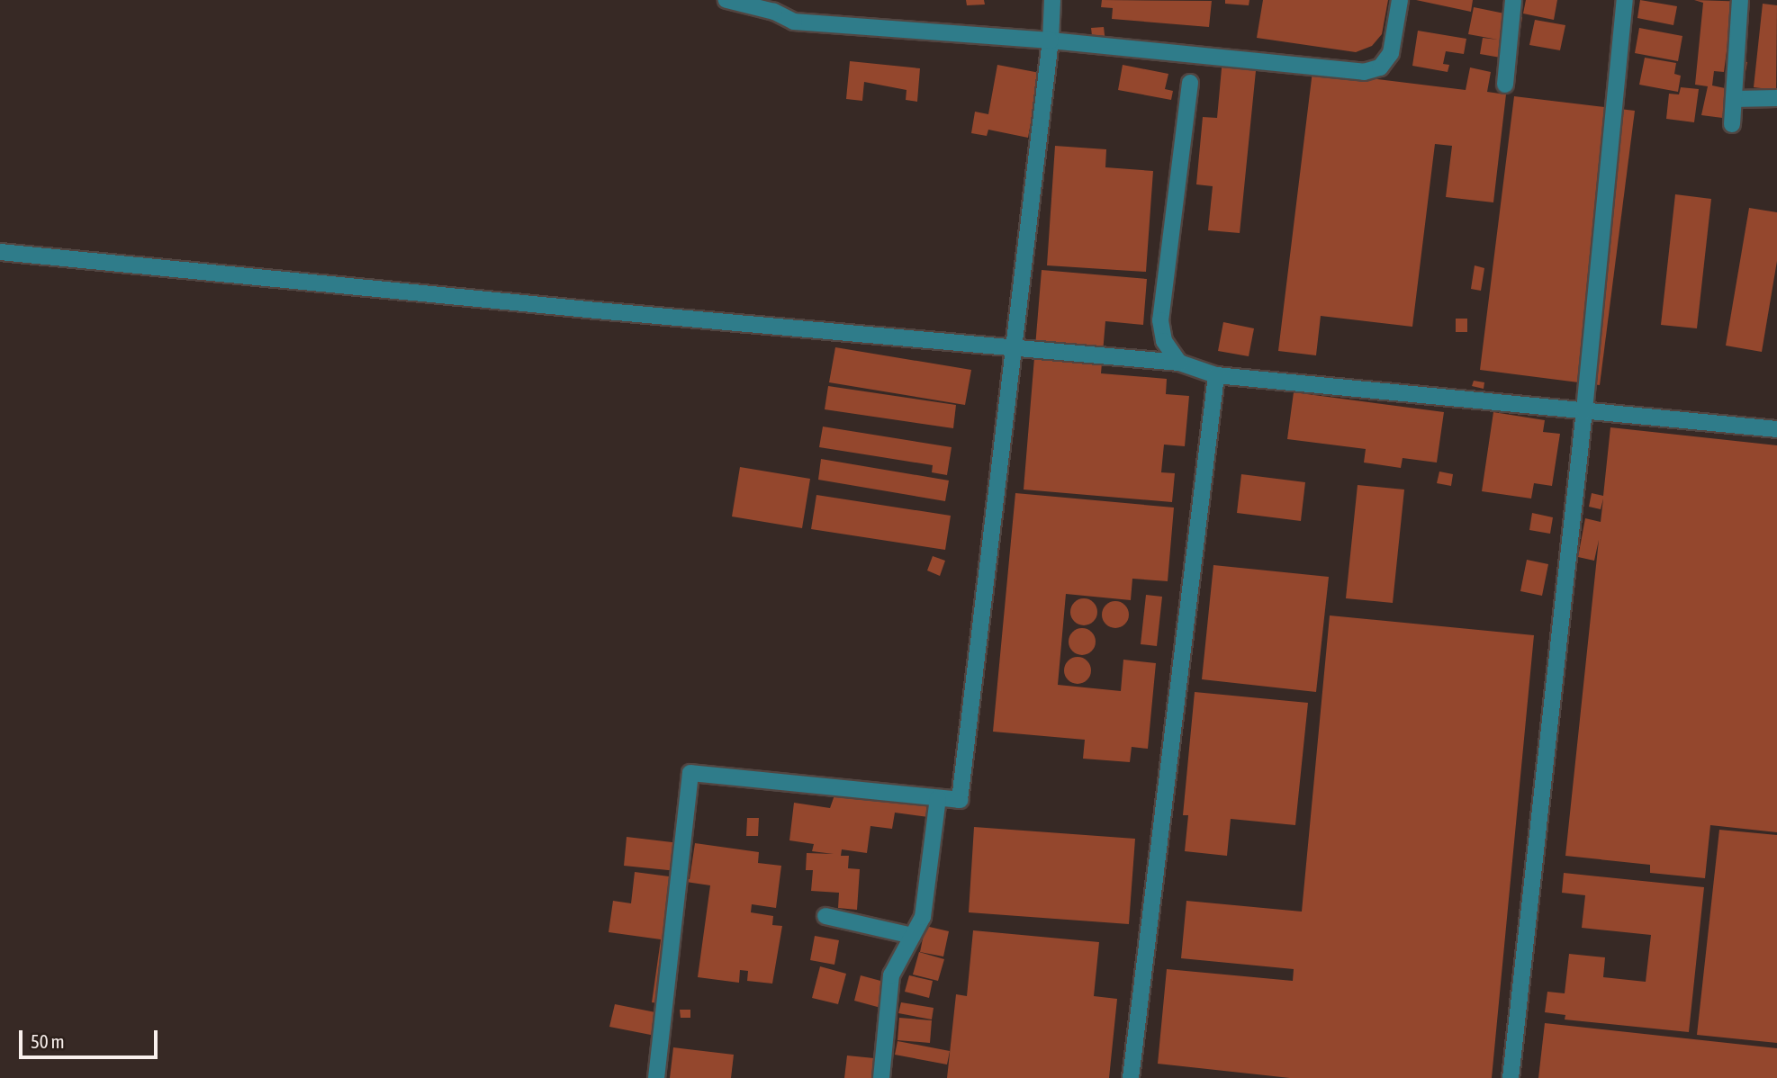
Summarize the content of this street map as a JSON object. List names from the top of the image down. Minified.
{"scale_bar":"50 m"}
